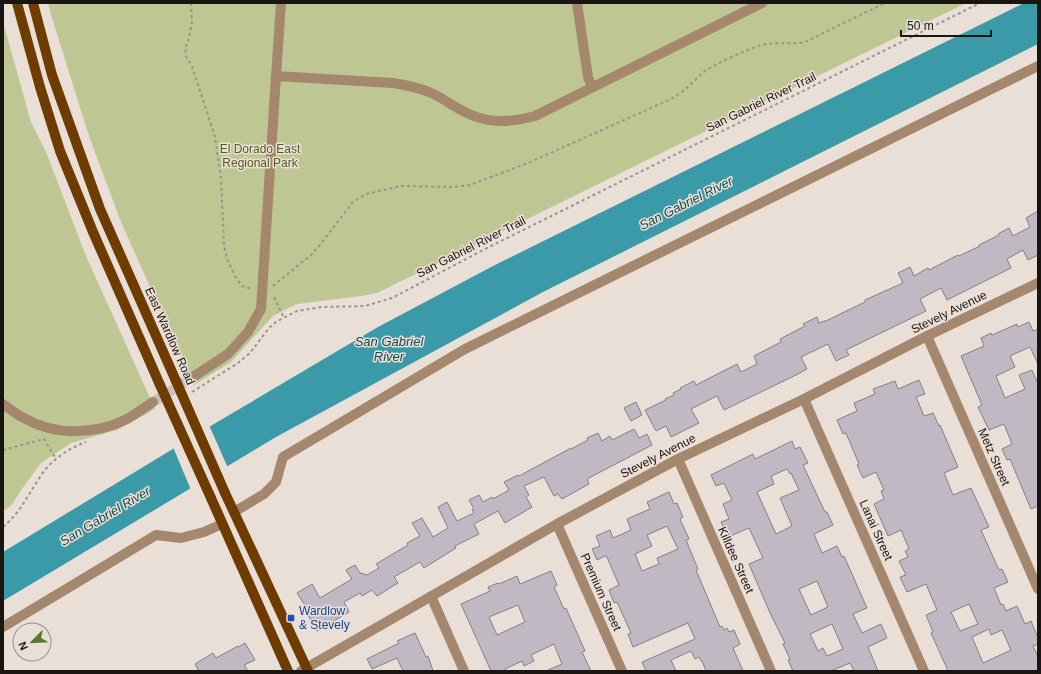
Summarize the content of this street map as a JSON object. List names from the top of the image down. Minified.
{"streets":{"main road":["East Wardlow Road"],"street":["Stevely Avenue","Metz Street","Lanai Street","Killdee Street","Premium Street"],"path":["San Gabriel River Trail"]},"crossings":[["Stevely Avenue","East Wardlow Road"],["Stevely Avenue","Metz Street"],["Stevely Avenue","Lanai Street"],["Stevely Avenue","Killdee Street"],["Stevely Avenue","Premium Street"]],"water":["San Gabriel River"],"parks":["El Dorado East Regional Park"],"places":{"transit":["Wardlow & Stevely"]},"scale_bar":"50 m","north":"bottom left"}
